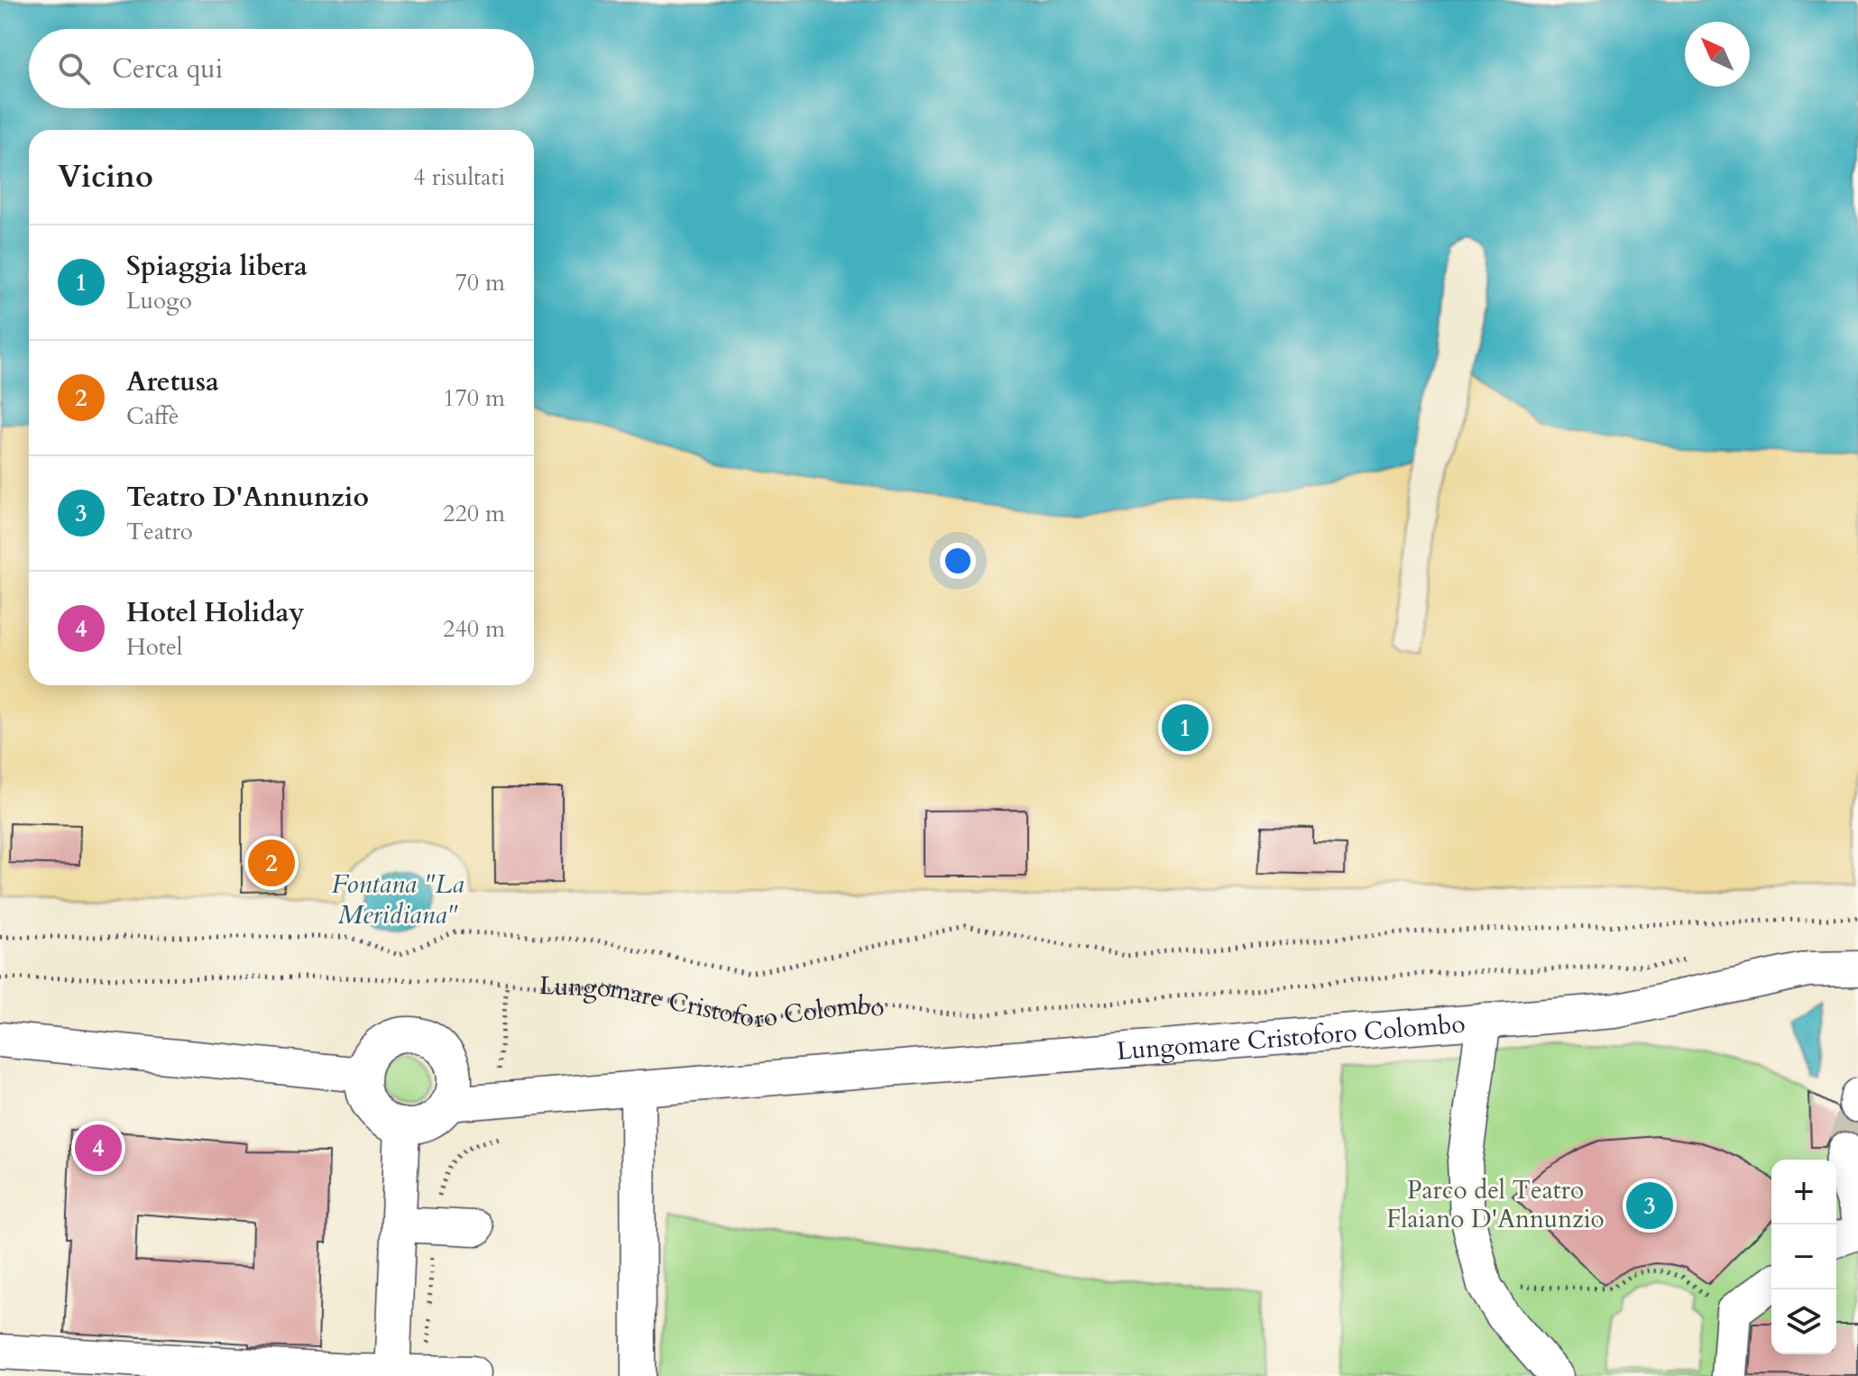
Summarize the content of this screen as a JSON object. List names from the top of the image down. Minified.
{"streets":{"street":["Lungomare Cristoforo Colombo"]},"water":["Fontana \"La Meridiana\""],"parks":["Parco del Teatro Flaiano D'Annunzio"],"north":"top left","page":{"search":"Cerca qui","heading":["Vicino","4 risultati"],"list":[{"mark":"1","name":"Spiaggia libera","note":"Luogo","value":"70 m"},{"mark":"2","name":"Aretusa","note":"Caffè","value":"170 m"},{"mark":"3","name":"Teatro D'Annunzio","note":"Teatro","value":"220 m"},{"mark":"4","name":"Hotel Holiday","note":"Hotel","value":"240 m"}],"pins":["1","2","4","3"],"map_buttons":["+","−"]}}
